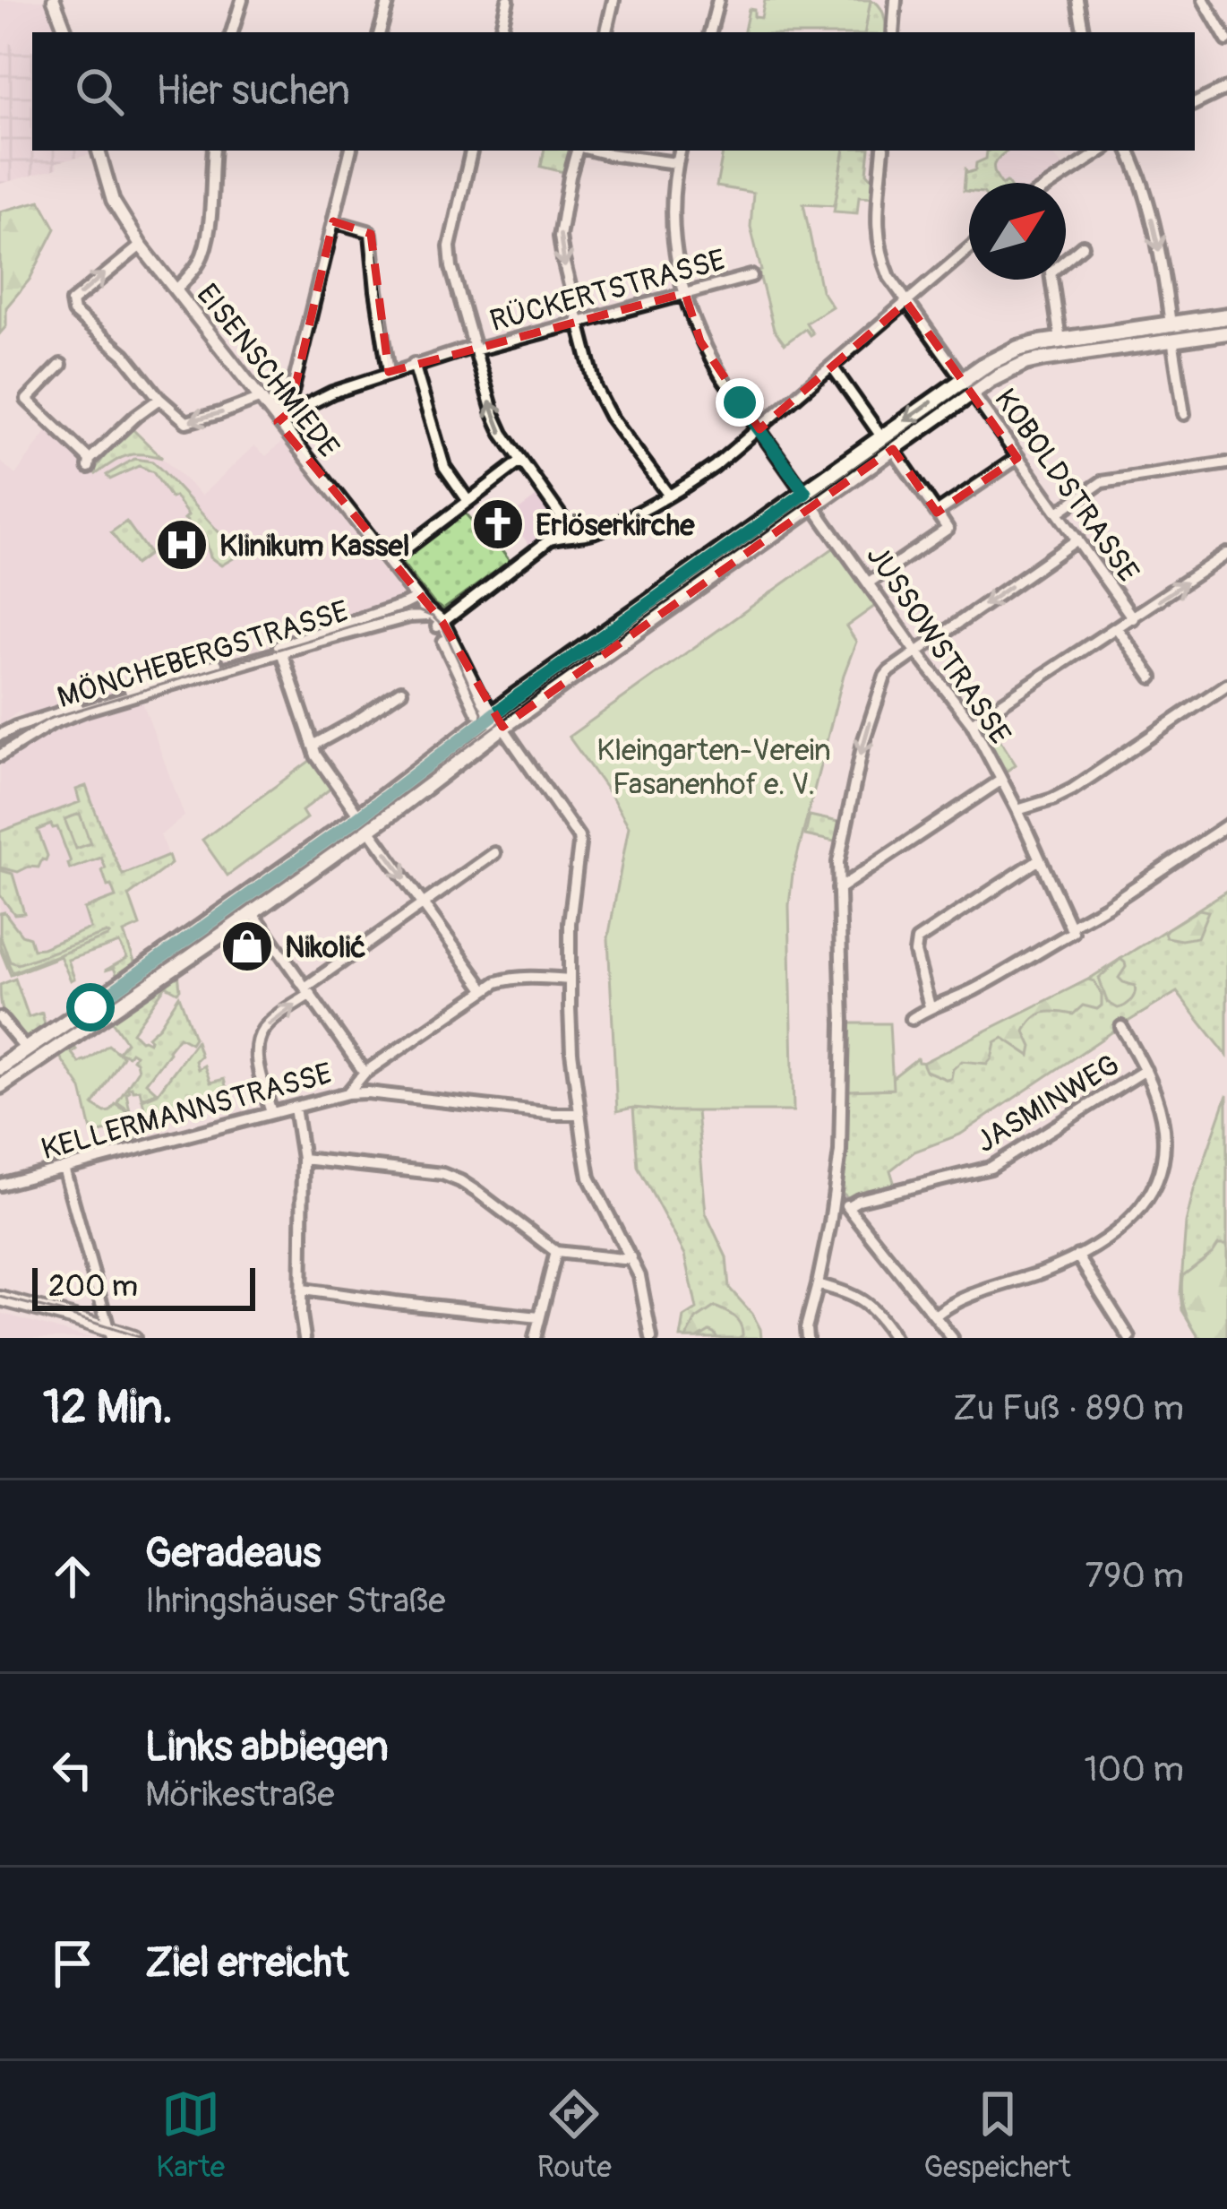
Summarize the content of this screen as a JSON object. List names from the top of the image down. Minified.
{"streets":{"street":["RÜCKERTSTRASSE","EISENSCHMIEDE","KOBOLDSTRASSE","JUSSOWSTRASSE","MÖNCHEBERGSTRASSE","JASMINWEG","KELLERMANNSTRASSE"]},"crossings":[["RÜCKERTSTRASSE","EISENSCHMIEDE"],["RÜCKERTSTRASSE","JUSSOWSTRASSE"],["EISENSCHMIEDE","MÖNCHEBERGSTRASSE"]],"parks":["Kleingarten-Verein Fasanenhof e. V."],"places":{"church":["Erlöserkirche"],"hospital":["Klinikum Kassel"],"shop":["Nikolić"]},"scale_bar":"200 m","north":"top right","page":{"search":"Hier suchen","scale":"200 m","heading":["12 Min.","Zu Fuß · 890 m"],"list":[["Geradeaus","Ihringshäuser Straße","790 m"],["Links abbiegen","Mörikestraße","100 m"],"Ziel erreicht"],"nav":["Karte","Route","Gespeichert"]}}
